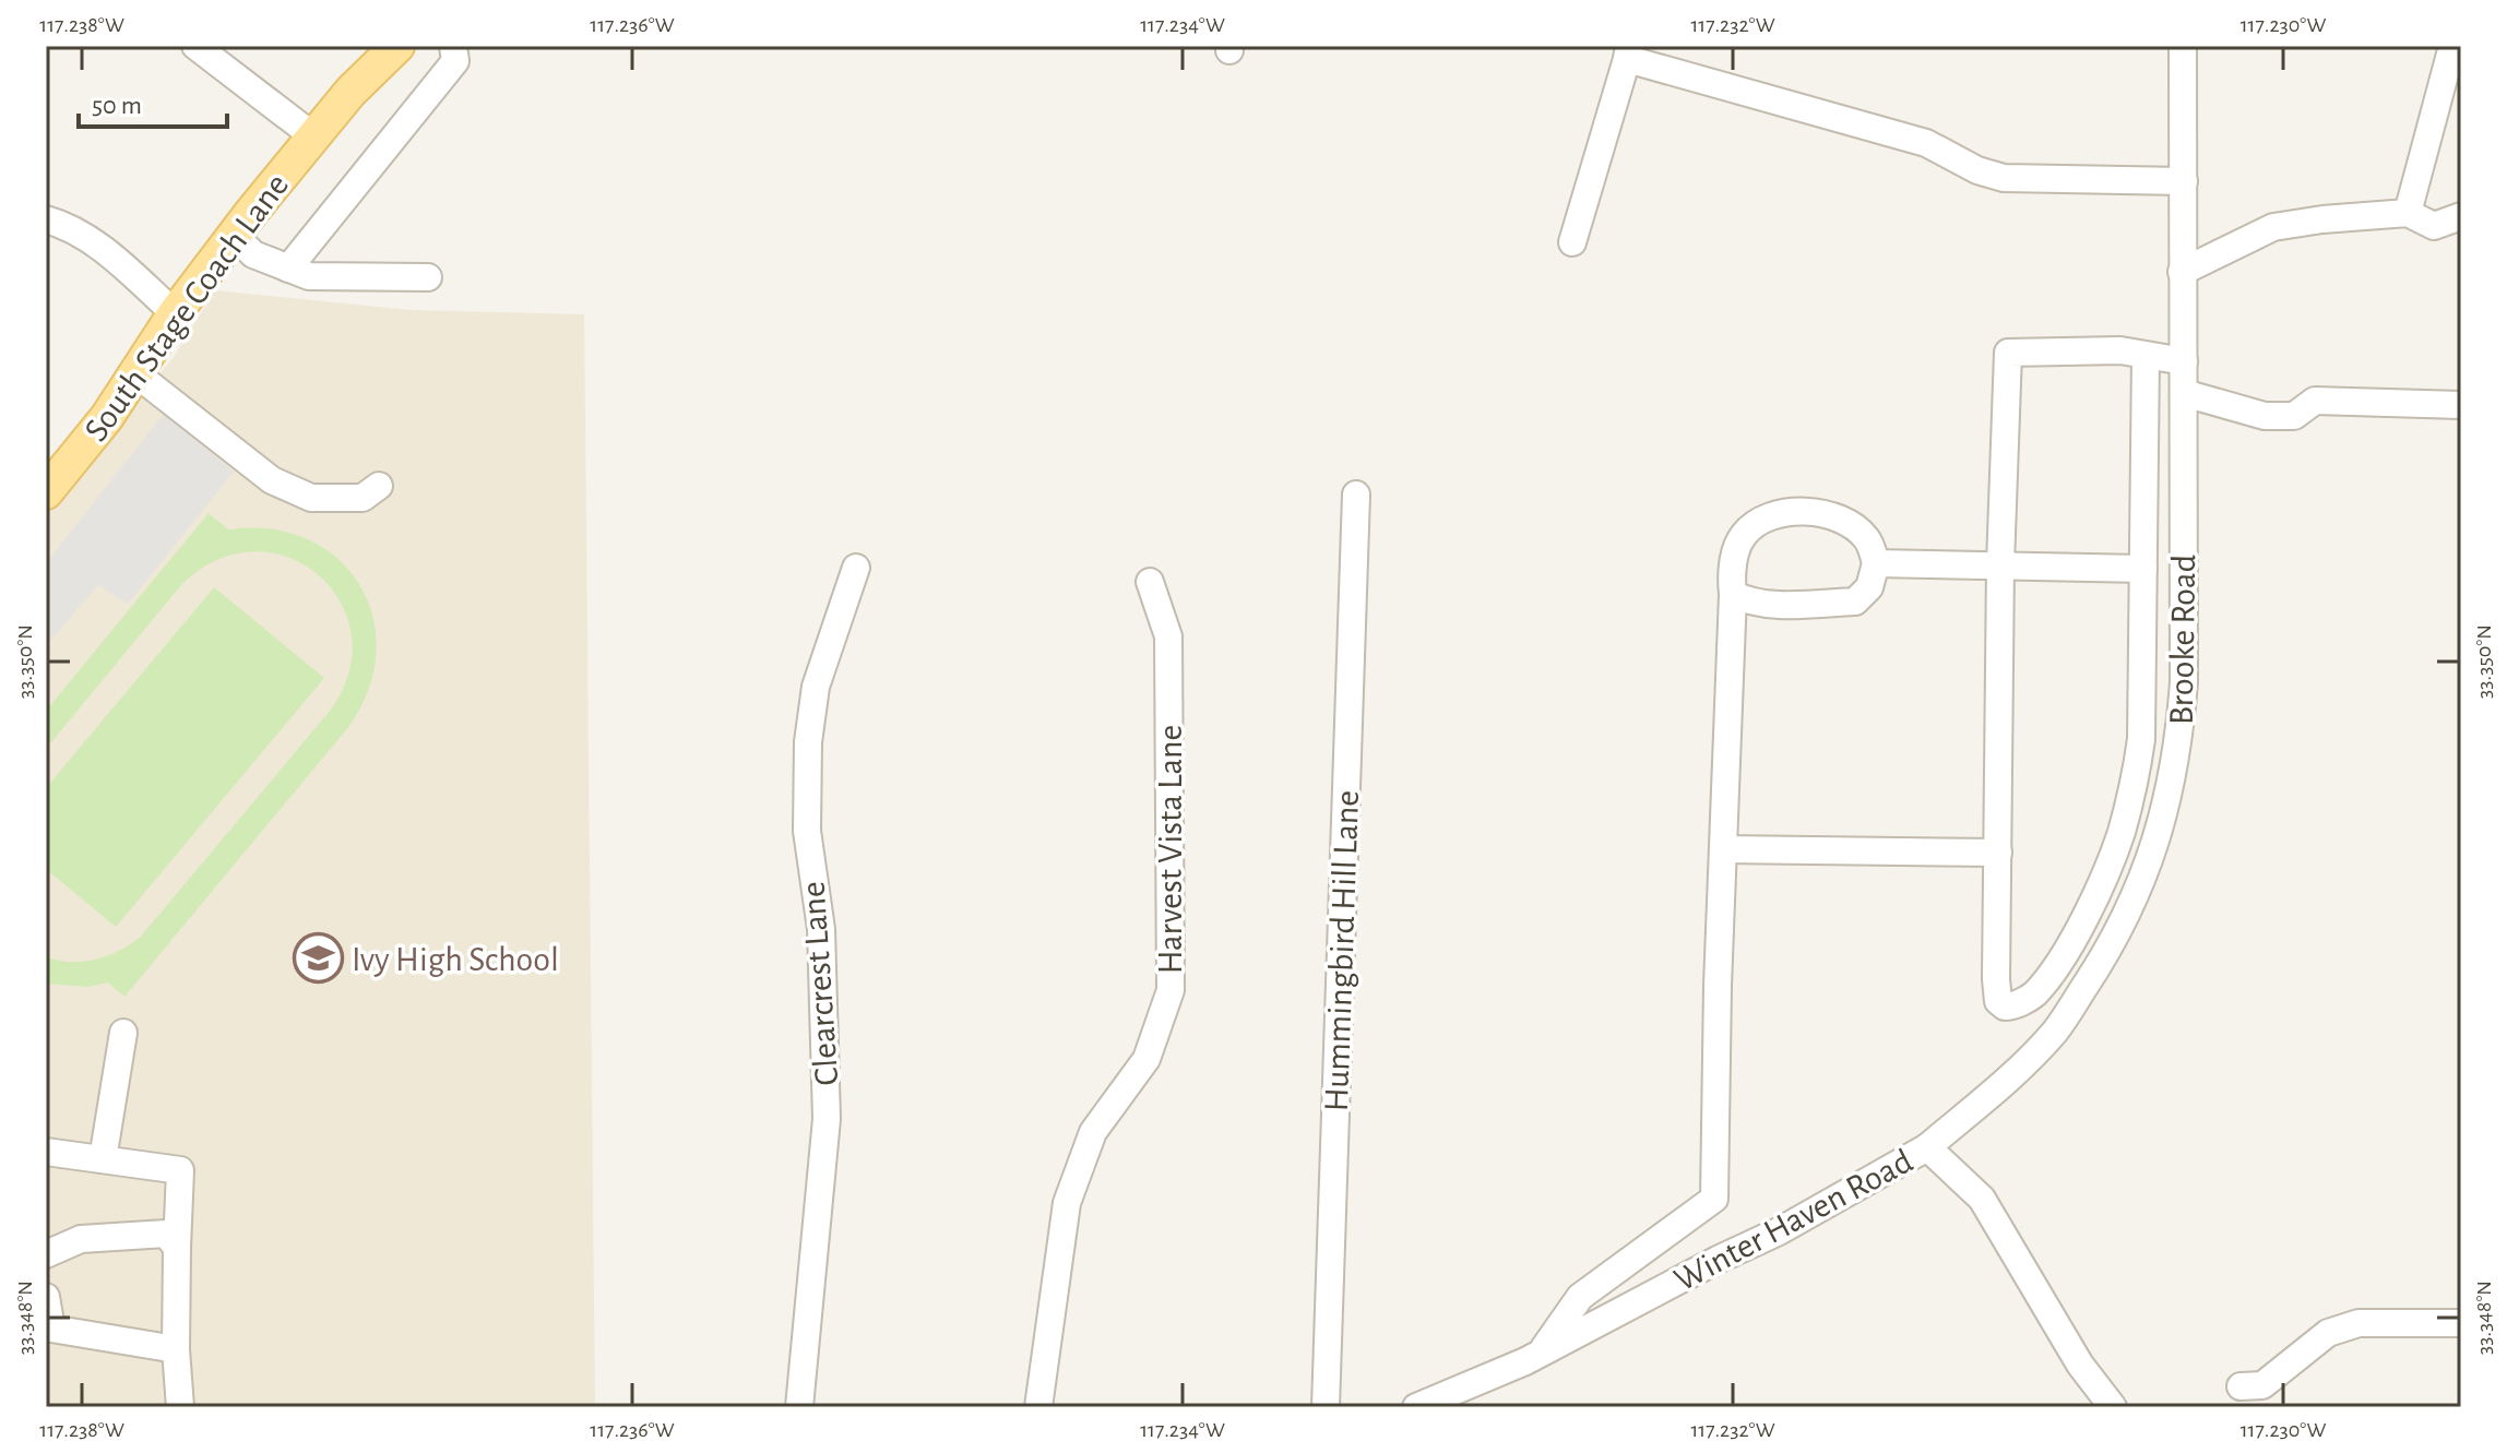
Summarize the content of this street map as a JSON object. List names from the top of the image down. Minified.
{"streets":{"main road":["South Stage Coach Lane"],"street":["Brooke Road","Harvest Vista Lane","Hummingbird Hill Lane","Clearcrest Lane","Winter Haven Road"]},"crossings":[["Brooke Road","Winter Haven Road"]],"places":{"school or university":["Ivy High School"]},"scale_bar":"50 m","coordinates":["117.238°W","117.236°W","117.234°W","117.232°W","117.230°W","33.350°N","33.348°N"]}
